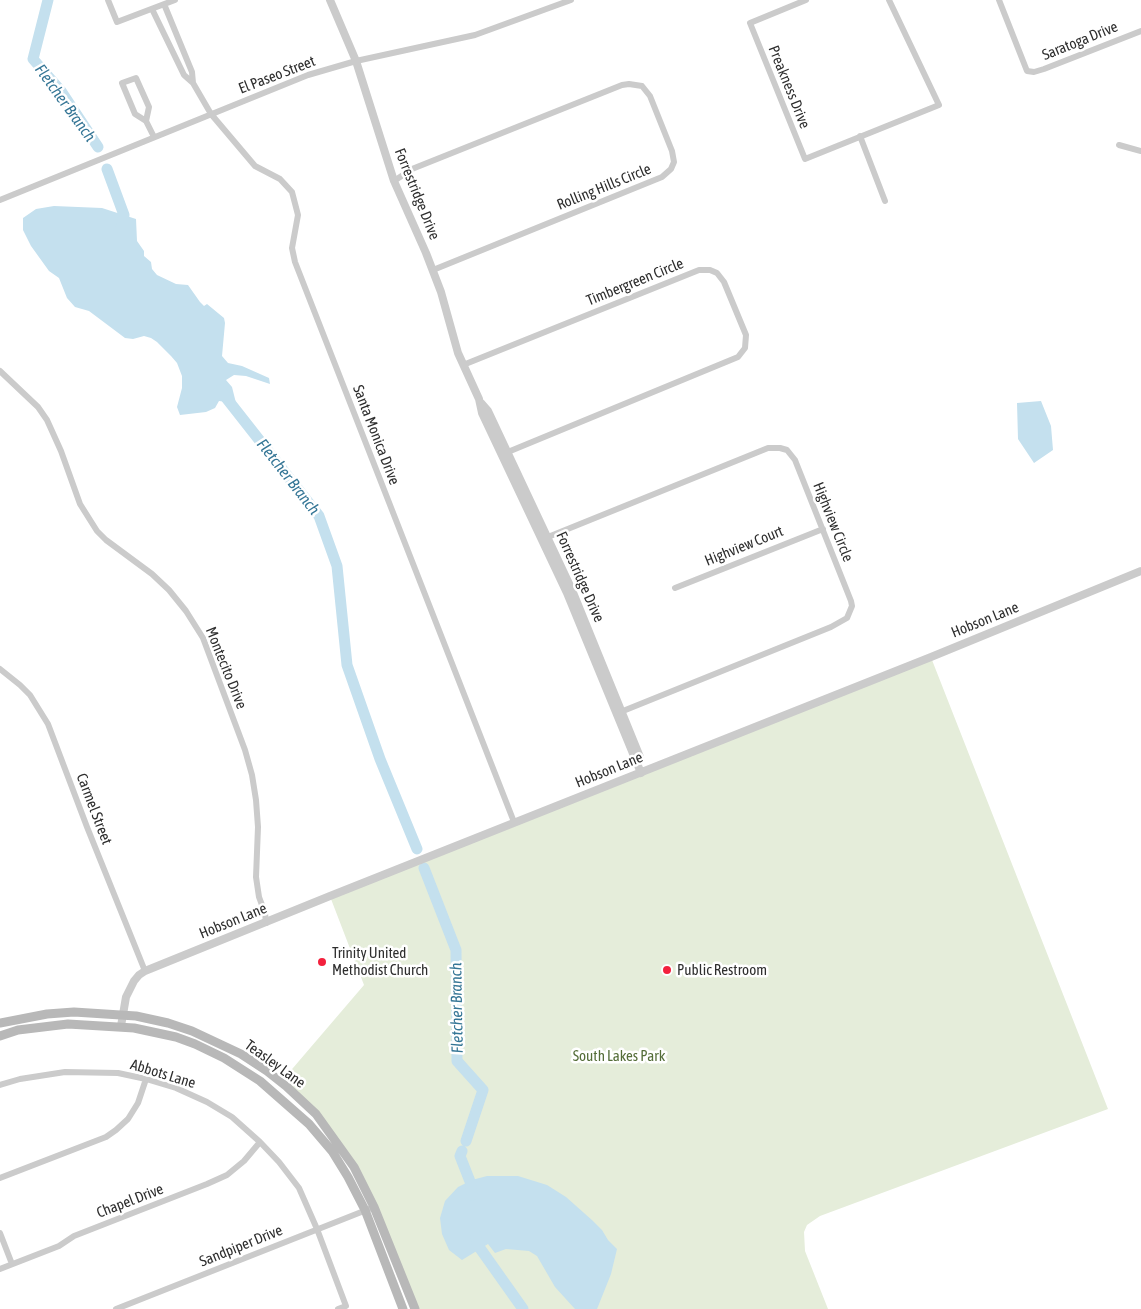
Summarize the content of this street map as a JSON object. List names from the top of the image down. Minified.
{"streets":{"main road":["Teasley Lane"],"street":["Saratoga Drive","El Paseo Street","Preakness Drive","Rolling Hills Circle","Forrestridge Drive","Timbergreen Circle","Santa Monica Drive","Highview Circle","Highview Court","Hobson Lane","Montecito Drive","Carmel Street","Abbots Lane","Chapel Drive","Sandpiper Drive"]},"crossings":[["El Paseo Street","Forrestridge Drive"],["El Paseo Street","Santa Monica Drive"],["Rolling Hills Circle","Forrestridge Drive"],["Forrestridge Drive","Timbergreen Circle"],["Forrestridge Drive","Highview Circle"],["Forrestridge Drive","Hobson Lane"],["Santa Monica Drive","Hobson Lane"],["Highview Circle","Highview Court"],["Hobson Lane","Montecito Drive"],["Hobson Lane","Carmel Street"],["Hobson Lane","Teasley Lane"],["Teasley Lane","Sandpiper Drive"],["Abbots Lane","Chapel Drive"],["Abbots Lane","Sandpiper Drive"]],"water":["Fletcher Branch"],"parks":["South Lakes Park"],"places":["Trinity United Methodist Church","Public Restroom"]}
